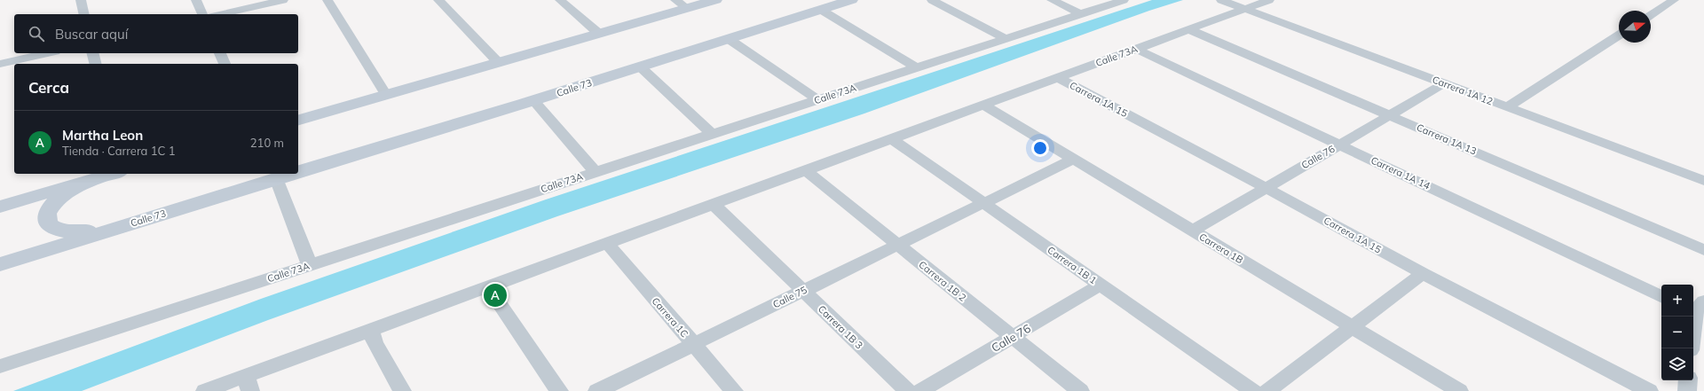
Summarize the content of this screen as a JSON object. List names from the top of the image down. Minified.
{"streets":{"main road":["Calle 73"],"street":["Calle 73A","Carrera 1A 12","Carrera 1A 15","Carrera 1A 13","Calle 76","Carrera 1A 14","Carrera 1B","Carrera 1B 1","Carrera 1B 2","Calle 75","Carrera 1C","Carrera 1B 3"]},"crossings":[["Calle 73A","Carrera 1A 12"],["Calle 73A","Carrera 1A 15"],["Calle 73A","Carrera 1A 13"],["Calle 73A","Carrera 1A 14"],["Calle 73A","Carrera 1B"],["Calle 73A","Carrera 1B 1"],["Calle 73A","Carrera 1B 2"],["Calle 73A","Carrera 1C"],["Calle 73A","Carrera 1B 3"],["Carrera 1A 12","Calle 76"],["Carrera 1A 15","Calle 76"],["Carrera 1A 13","Calle 76"],["Calle 76","Carrera 1A 14"],["Calle 76","Carrera 1B"],["Calle 76","Carrera 1B 1"],["Calle 76","Carrera 1B 2"],["Carrera 1B","Calle 75"],["Carrera 1B 1","Calle 75"],["Carrera 1B 2","Calle 75"],["Calle 75","Carrera 1C"],["Calle 75","Carrera 1B 3"]],"north":"right","page":{"search":"Buscar aquí","heading":"Cerca","list":[{"mark":"A","name":"Martha Leon","note":"Tienda · Carrera 1C 1","value":"210 m"}],"pins":"A","map_buttons":["+","−"]}}
